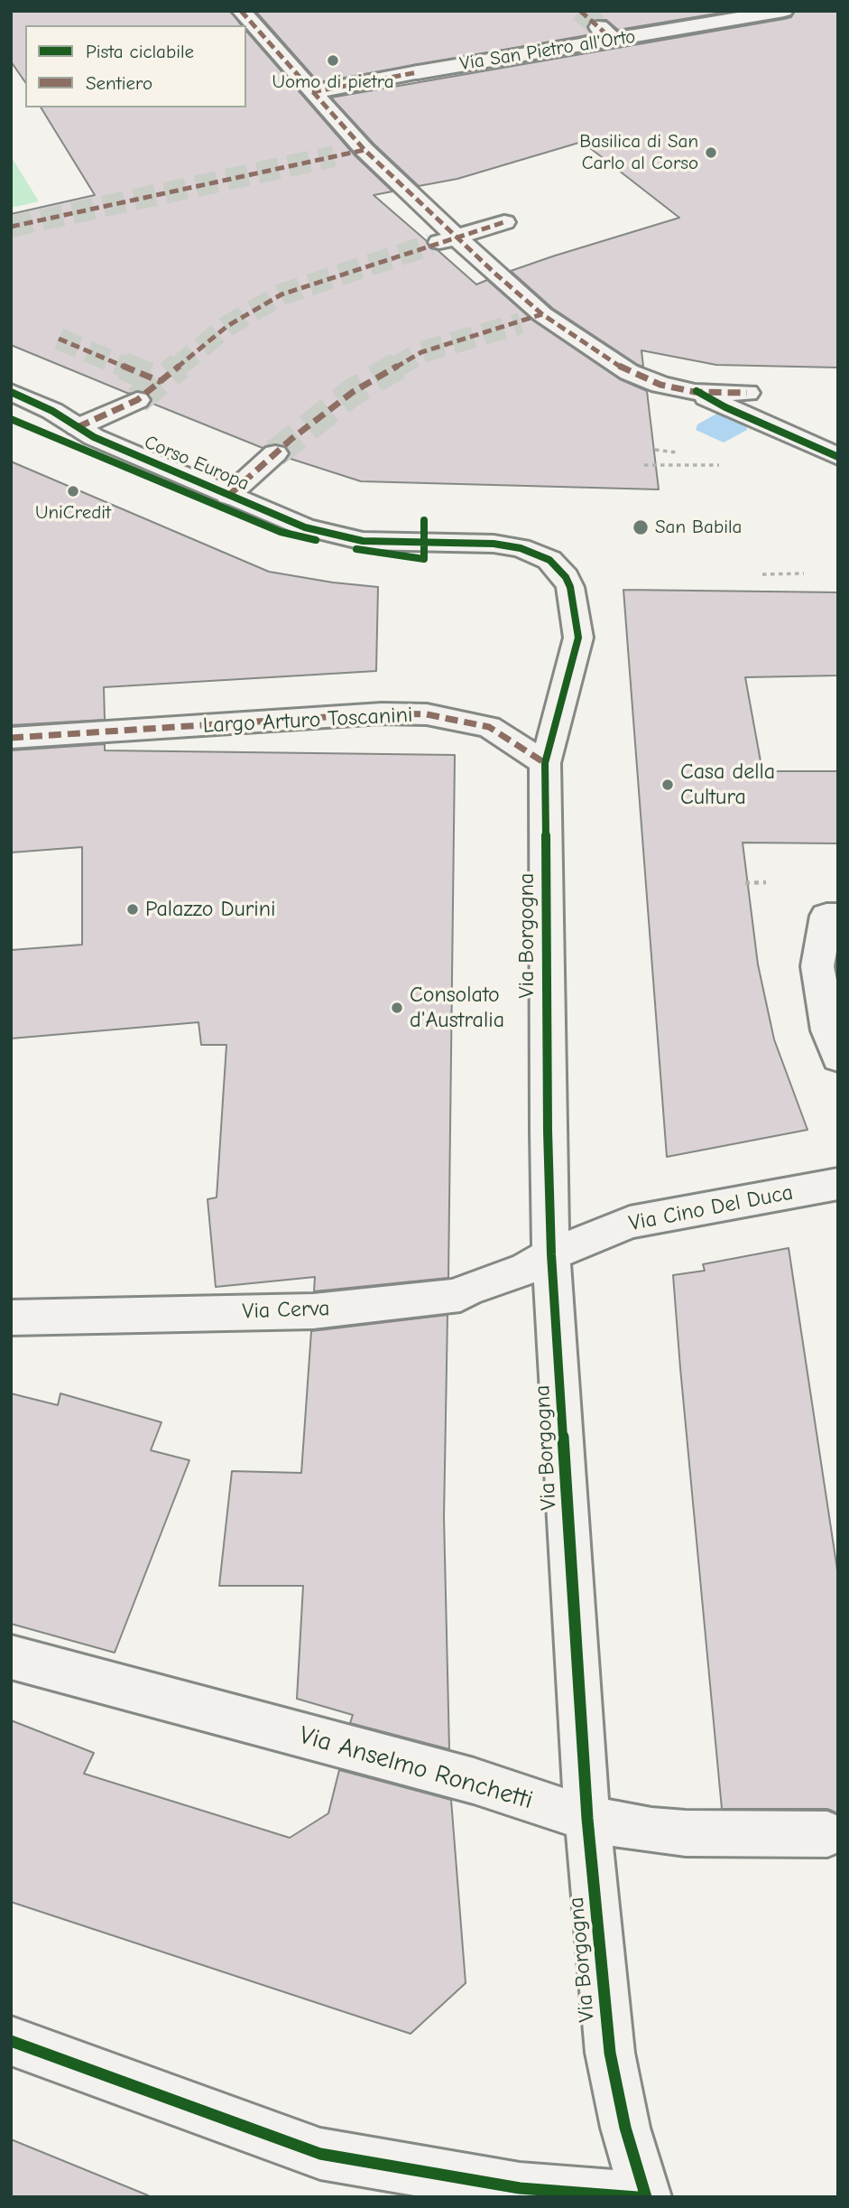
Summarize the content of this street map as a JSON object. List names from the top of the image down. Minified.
{"streets":{"street":["Via San Pietro all'Orto","Corso Europa","Largo Arturo Toscanini","Via Borgogna","Via Cino Del Duca","Via Cerva","Via Anselmo Ronchetti"]},"crossings":[["Corso Europa","Largo Arturo Toscanini"],["Corso Europa","Via Borgogna"],["Largo Arturo Toscanini","Via Borgogna"],["Via Borgogna","Via Cino Del Duca"],["Via Borgogna","Via Cerva"],["Via Borgogna","Via Anselmo Ronchetti"],["Via Cino Del Duca","Via Cerva"]],"places":["Uomo di pietra","Basilica di San Carlo al Corso","UniCredit","San Babila","Casa della Cultura","Palazzo Durini","Consolato d'Australia"],"legend":["Pista ciclabile","Sentiero"]}
